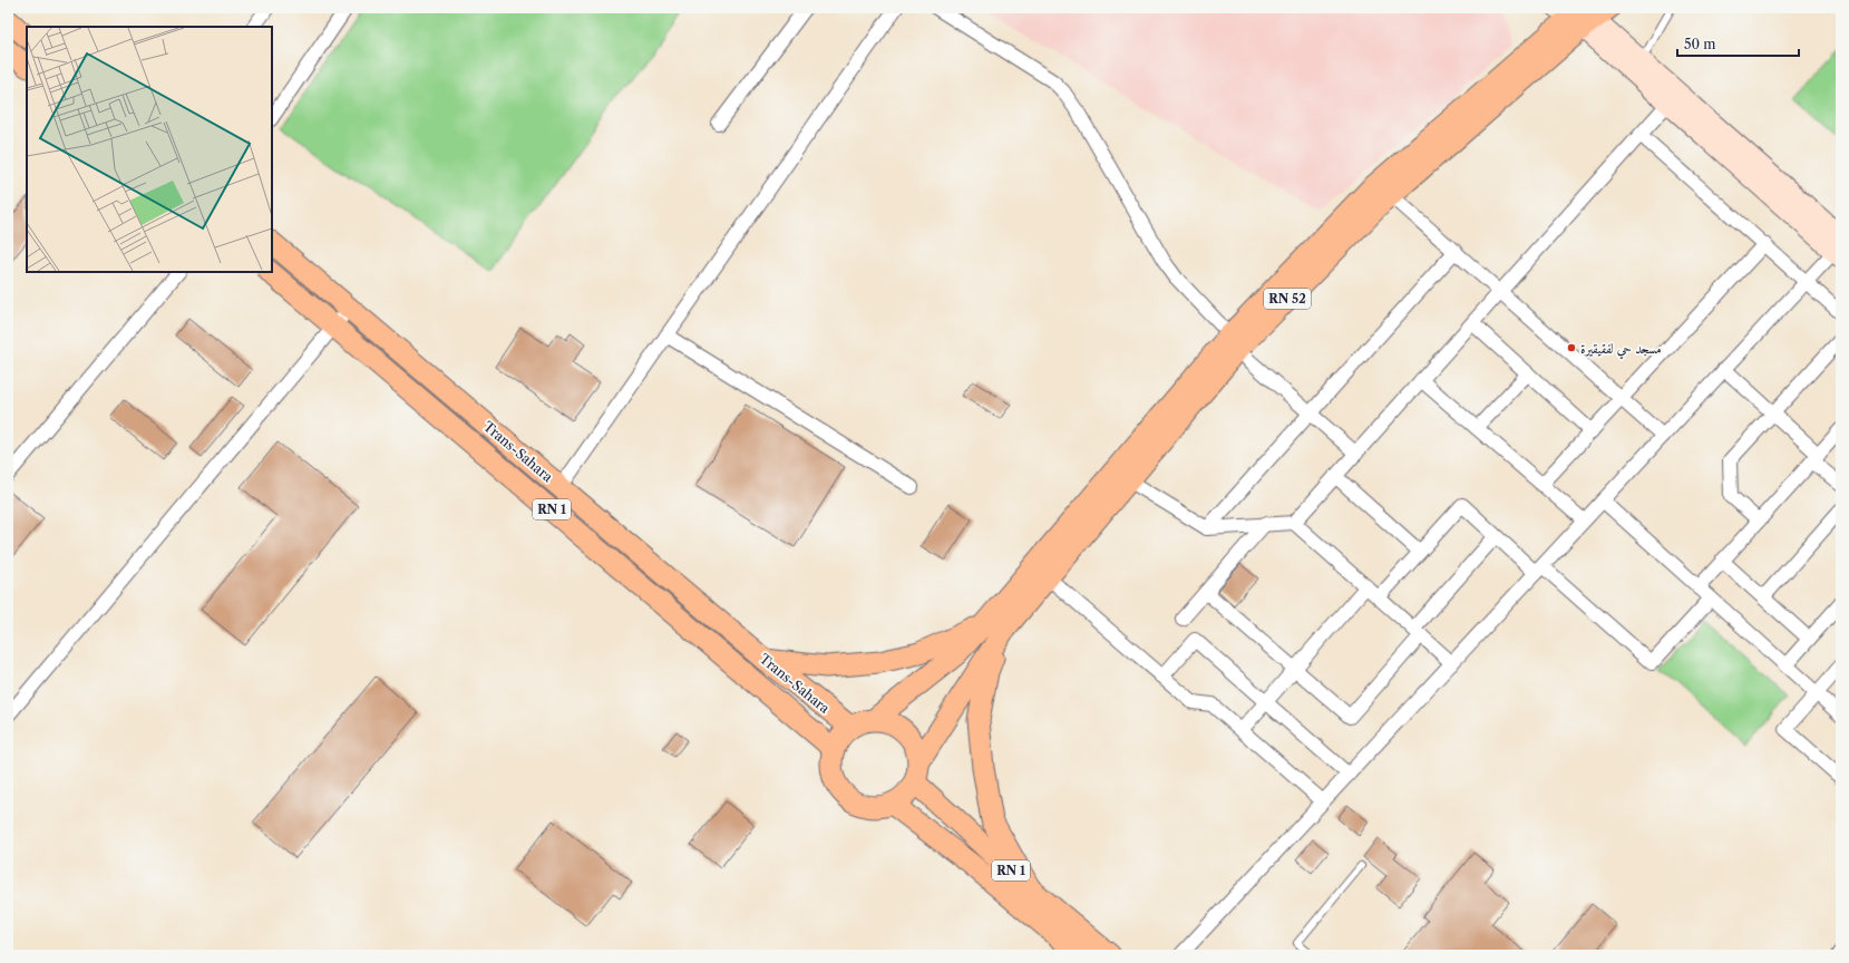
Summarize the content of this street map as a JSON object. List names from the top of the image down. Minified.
{"streets":{"main road":["RN 52","Trans-Sahara","RN 1"]},"crossings":[["Trans-Sahara","RN 1"]],"places":["مسجد حي لفقيقيرة"],"scale_bar":"50 m"}
